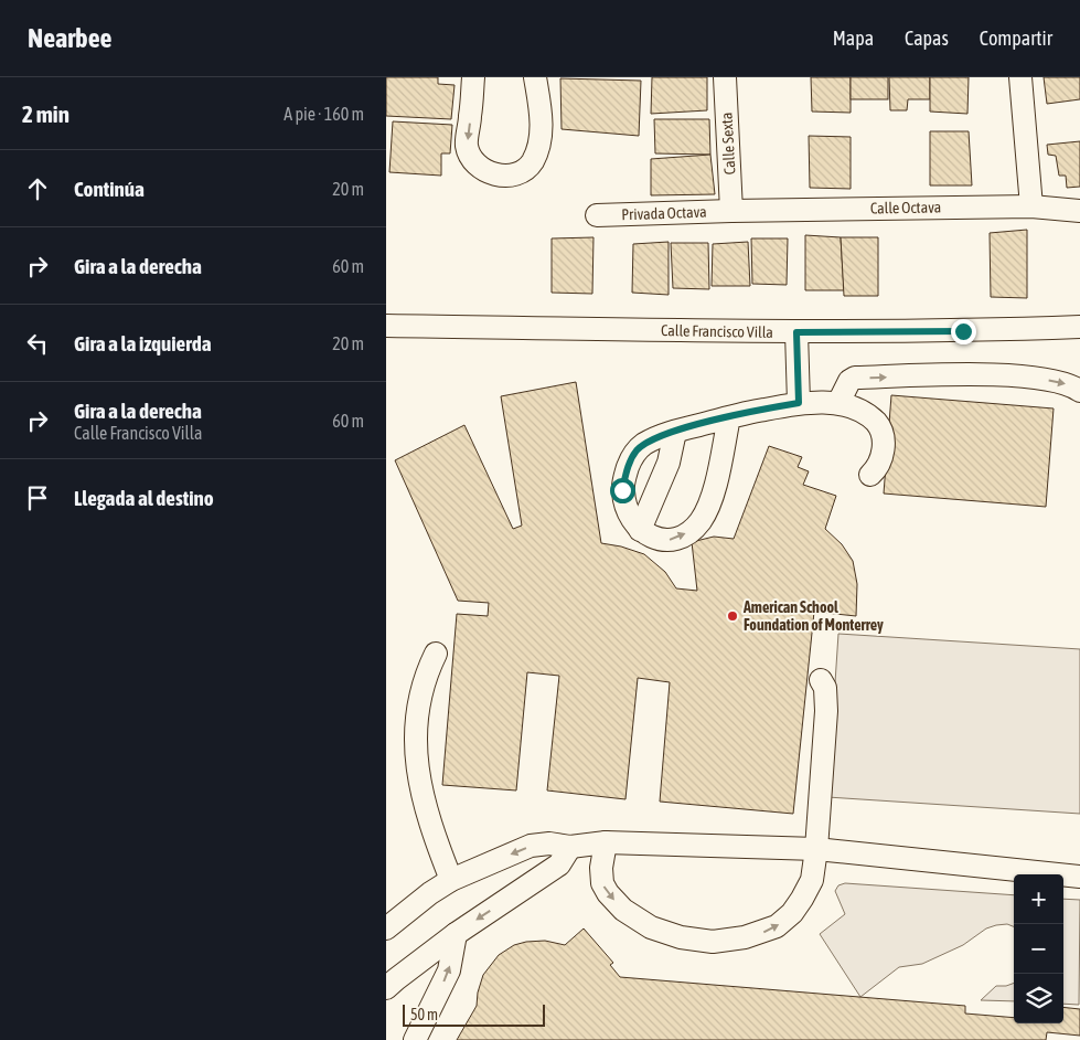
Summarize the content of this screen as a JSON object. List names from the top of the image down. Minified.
{"streets":{"street":["Calle Sexta","Calle Octava","Privada Octava","Calle Francisco Villa"]},"crossings":[["Calle Sexta","Calle Octava"],["Calle Sexta","Privada Octava"],["Calle Octava","Privada Octava"]],"places":["American School Foundation of Monterrey"],"scale_bar":"50 m","page":{"header":"Nearbee","nav":["Mapa","Capas","Compartir"],"heading":["2 min","A pie · 160 m"],"list":[["Continúa","20 m"],["Gira a la derecha","60 m"],["Gira a la izquierda","20 m"],["Gira a la derecha","Calle Francisco Villa","60 m"],"Llegada al destino"],"map_buttons":["+","−"],"scale":"50 m"}}
